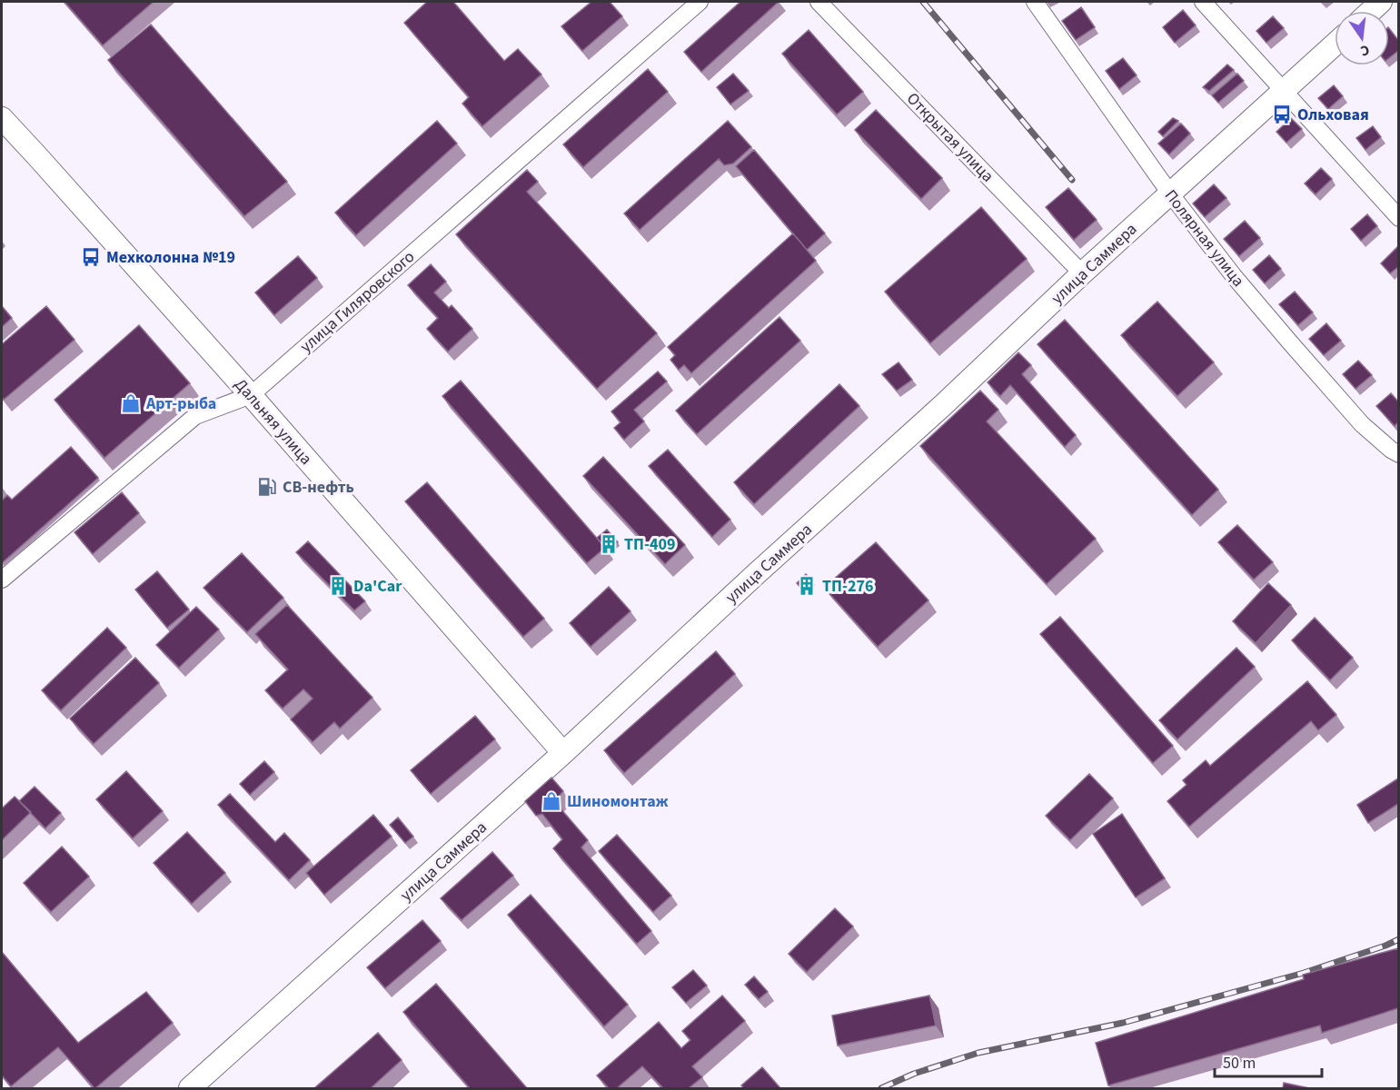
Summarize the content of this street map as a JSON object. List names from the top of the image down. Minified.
{"streets":{"street":["Открытая улица","Полярная улица","улица Саммера","улица Гиляровского","Дальняя улица"]},"crossings":[["Открытая улица","улица Саммера"],["Полярная улица","улица Саммера"],["улица Саммера","Дальняя улица"],["улица Гиляровского","Дальняя улица"]],"places":{"bus stop":["Ольховая","Мехколонна №19"],"shop":["Арт-рыба","Шиномонтаж"],"fuel station":["СВ-нефть"],"building":["ТП-409","Da'Car","ТП-276"]},"scale_bar":"50 m","north":"bottom"}
